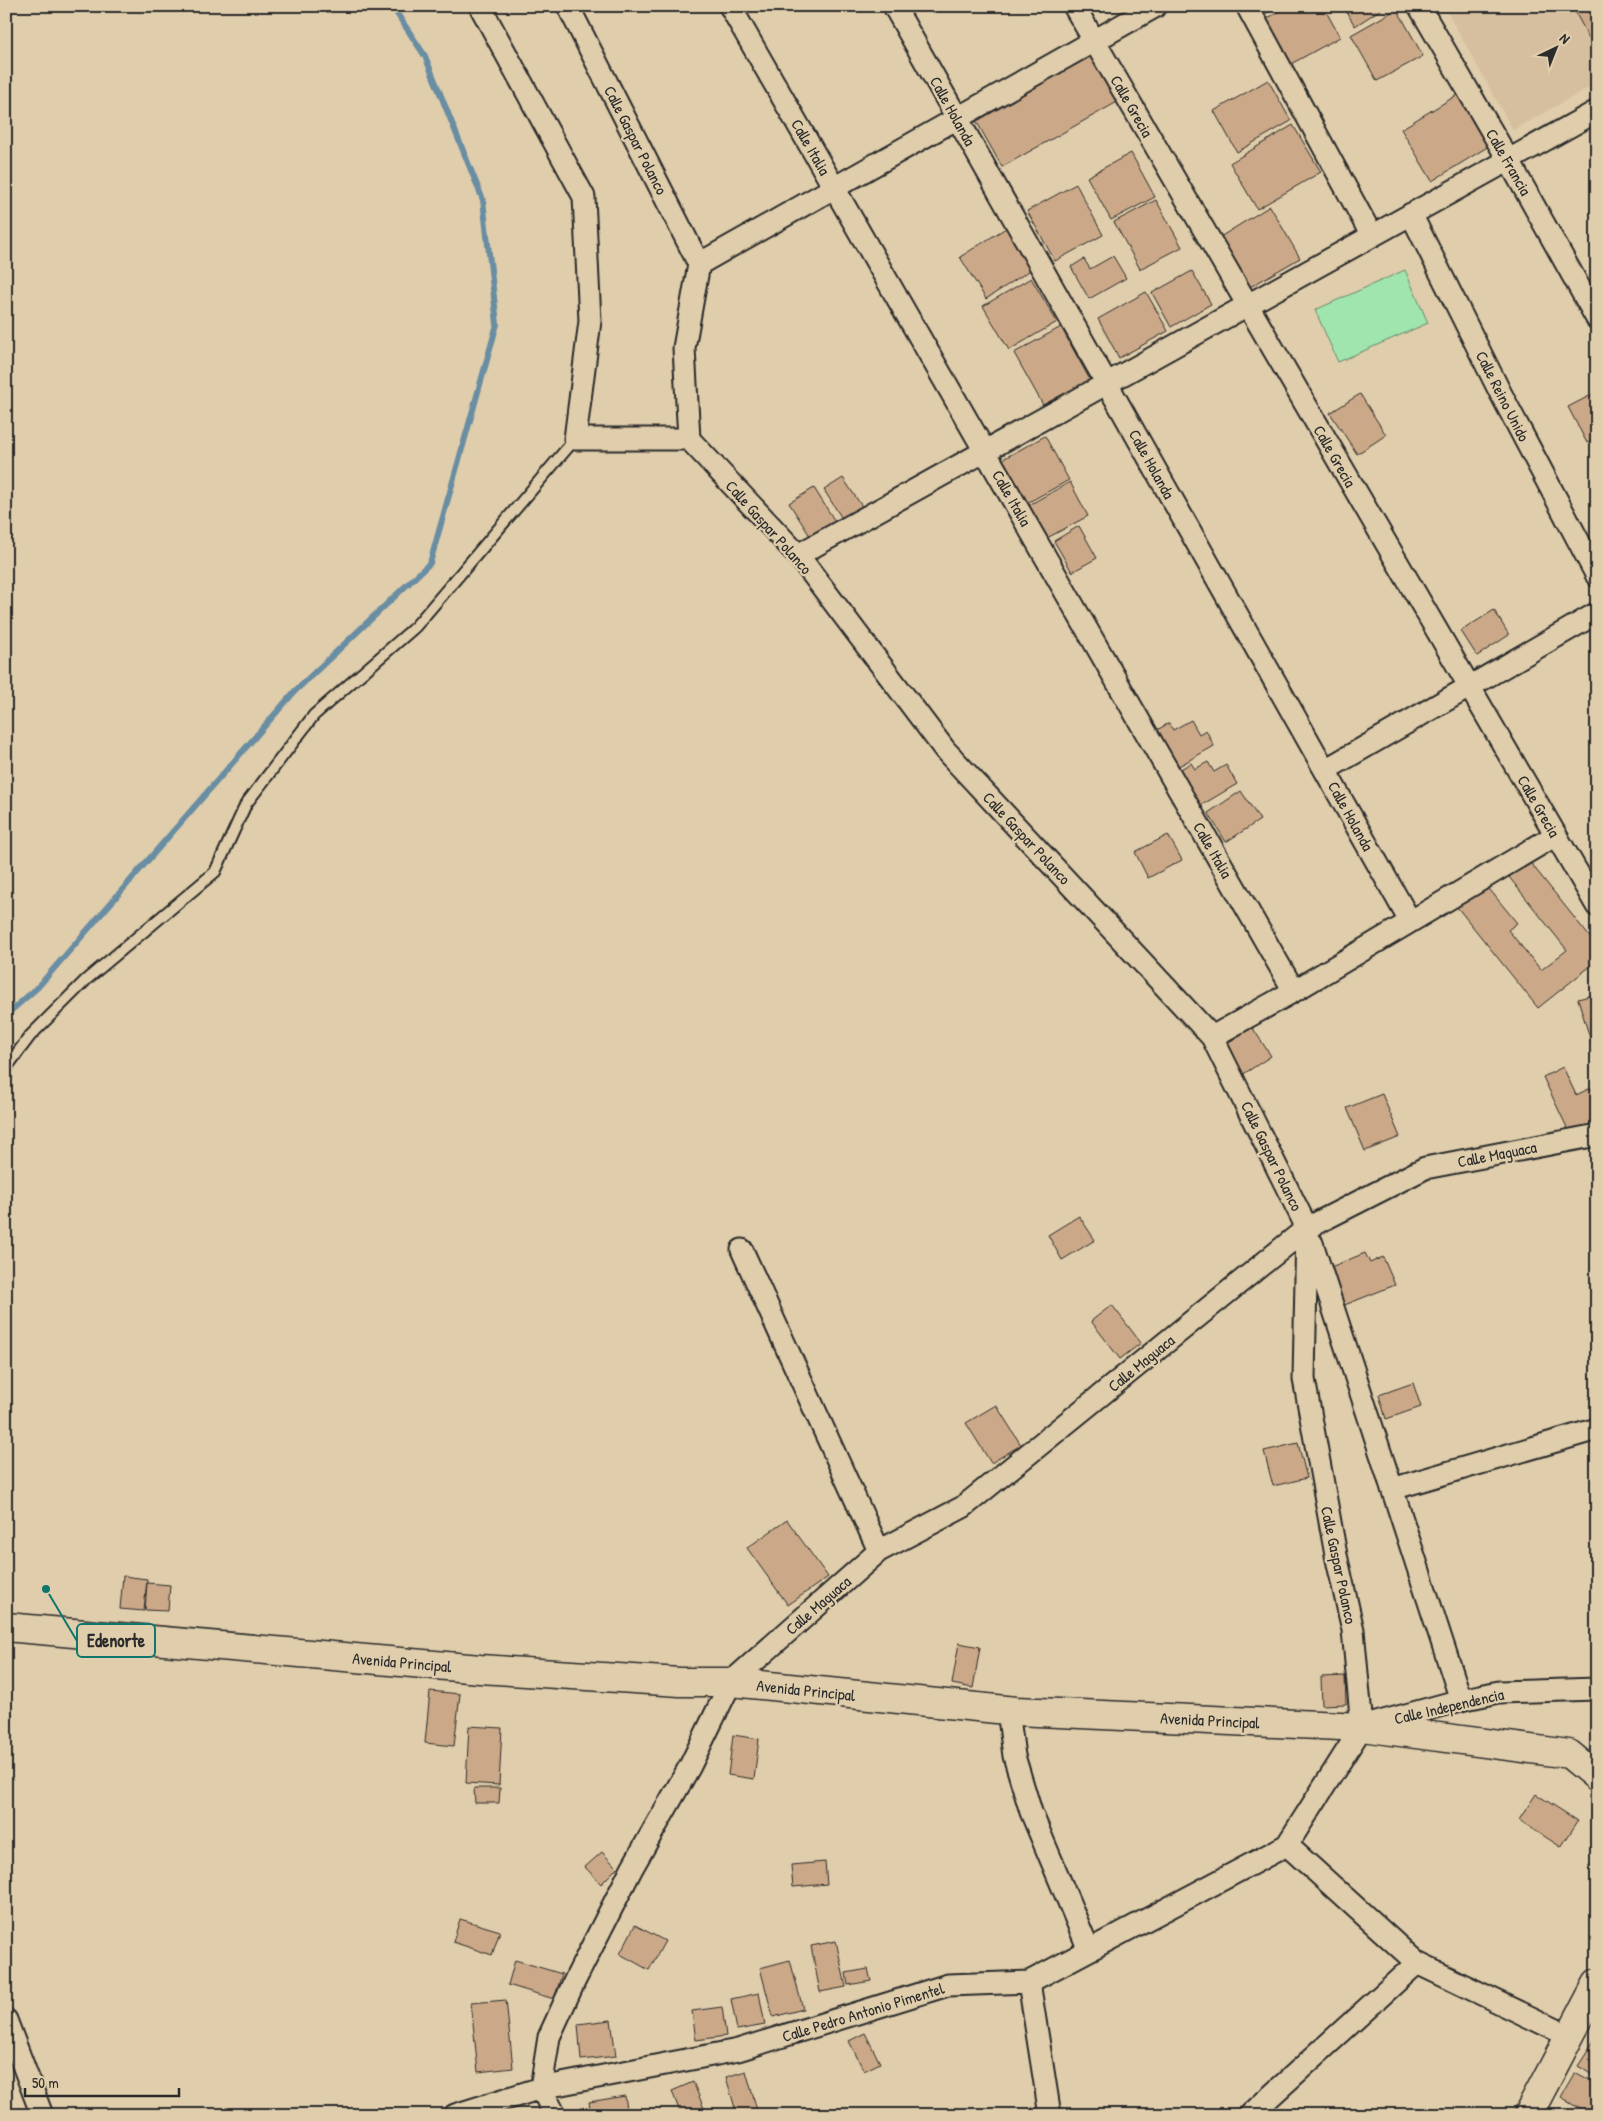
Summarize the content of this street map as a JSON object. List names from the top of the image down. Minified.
{"streets":{"main road":["Avenida Principal"],"street":["Calle Grecia","Calle Holanda","Calle Gaspar Polanco","Calle Italia","Calle Francia","Calle Reino Unido","Calle Maguaca","Calle Independencia","Calle Pedro Antonio Pimentel"]},"crossings":[["Calle Gaspar Polanco","Calle Maguaca"],["Calle Gaspar Polanco","Avenida Principal"],["Calle Gaspar Polanco","Calle Independencia"],["Calle Gaspar Polanco","Calle Pedro Antonio Pimentel"],["Calle Maguaca","Avenida Principal"],["Avenida Principal","Calle Independencia"],["Avenida Principal","Calle Pedro Antonio Pimentel"],["Calle Independencia","Calle Pedro Antonio Pimentel"]],"places":["Edenorte"],"scale_bar":"50 m","north":"top right"}
